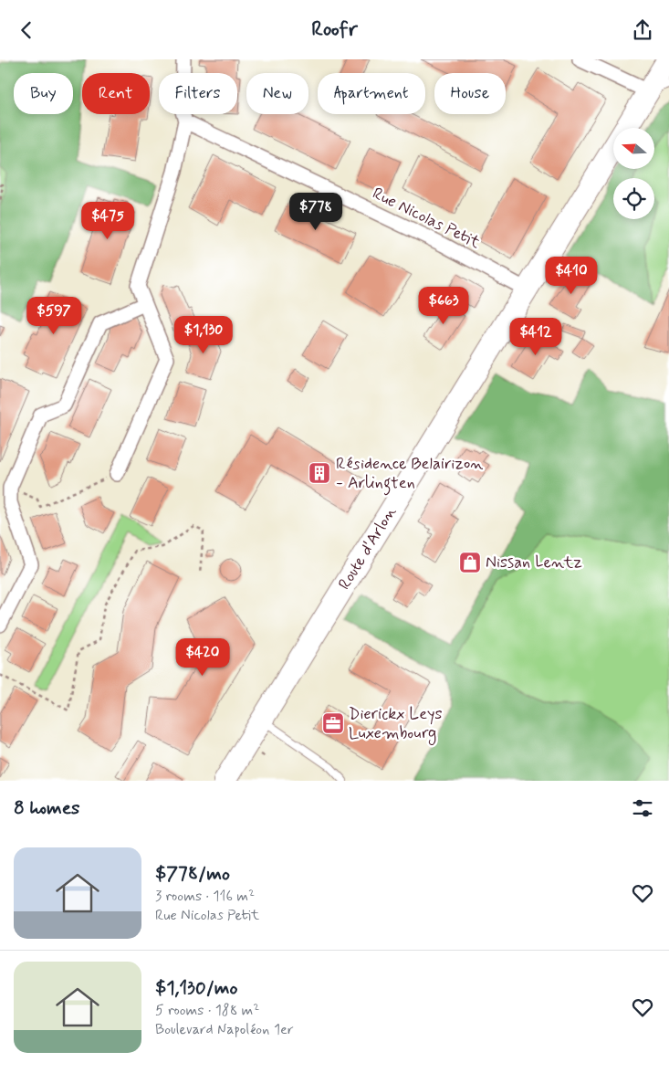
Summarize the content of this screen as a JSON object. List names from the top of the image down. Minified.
{"streets":{"main road":["Route d'Arlon"],"street":["Rue Nicolas Petit"]},"crossings":[["Rue Nicolas Petit","Route d'Arlon"]],"places":{"building":["Résidence Belairizon - Arlingten"],"shop":["Nissan Lentz"],"office":["Dierickx Leys Luxembourg"]},"north":"left","page":{"header":"Roofr","chip":["Buy","Rent","Filters","New","Apartment","House"],"price":["$778","$475","$410","$663","$597","$1,130","$412","$420"],"heading":"8 homes","list":[{"name":"$778/mo","note":"3 rooms · 116 m² · Rue Nicolas Petit"},{"name":"$1,130/mo","note":"5 rooms · 188 m² · Boulevard Napoléon 1er"}]}}
